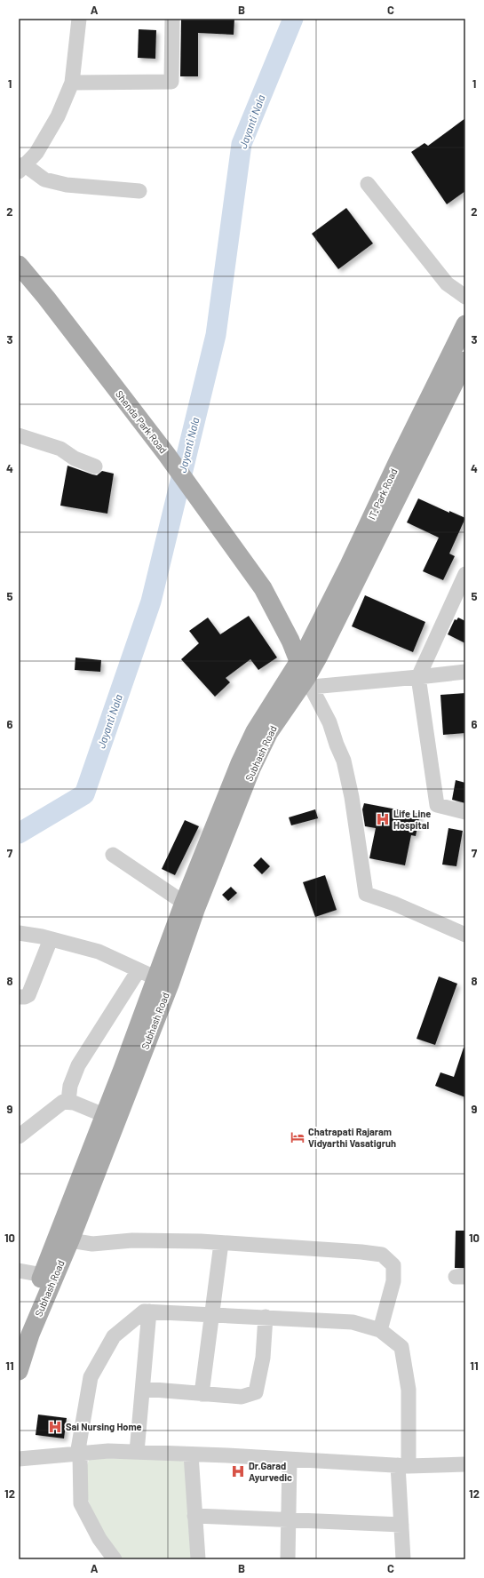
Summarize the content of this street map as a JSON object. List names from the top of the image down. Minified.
{"streets":{"main road":["Shenda Park Road","IT. Park Road","Subhash Road"]},"crossings":[["Shenda Park Road","IT. Park Road"],["Shenda Park Road","Subhash Road"],["IT. Park Road","Subhash Road"]],"water":["Jayanti Nala"],"places":{"hospital":["Life Line Hospital","Sai Nursing Home","Dr.Garad Ayurvedic"],"hotel":["Chatrapati Rajaram Vidyarthi Vasatigruh"]},"grid":{"columns":["A","B","C"],"rows":["1","2","3","4","5","6","7","8","9","10","11","12"]}}
